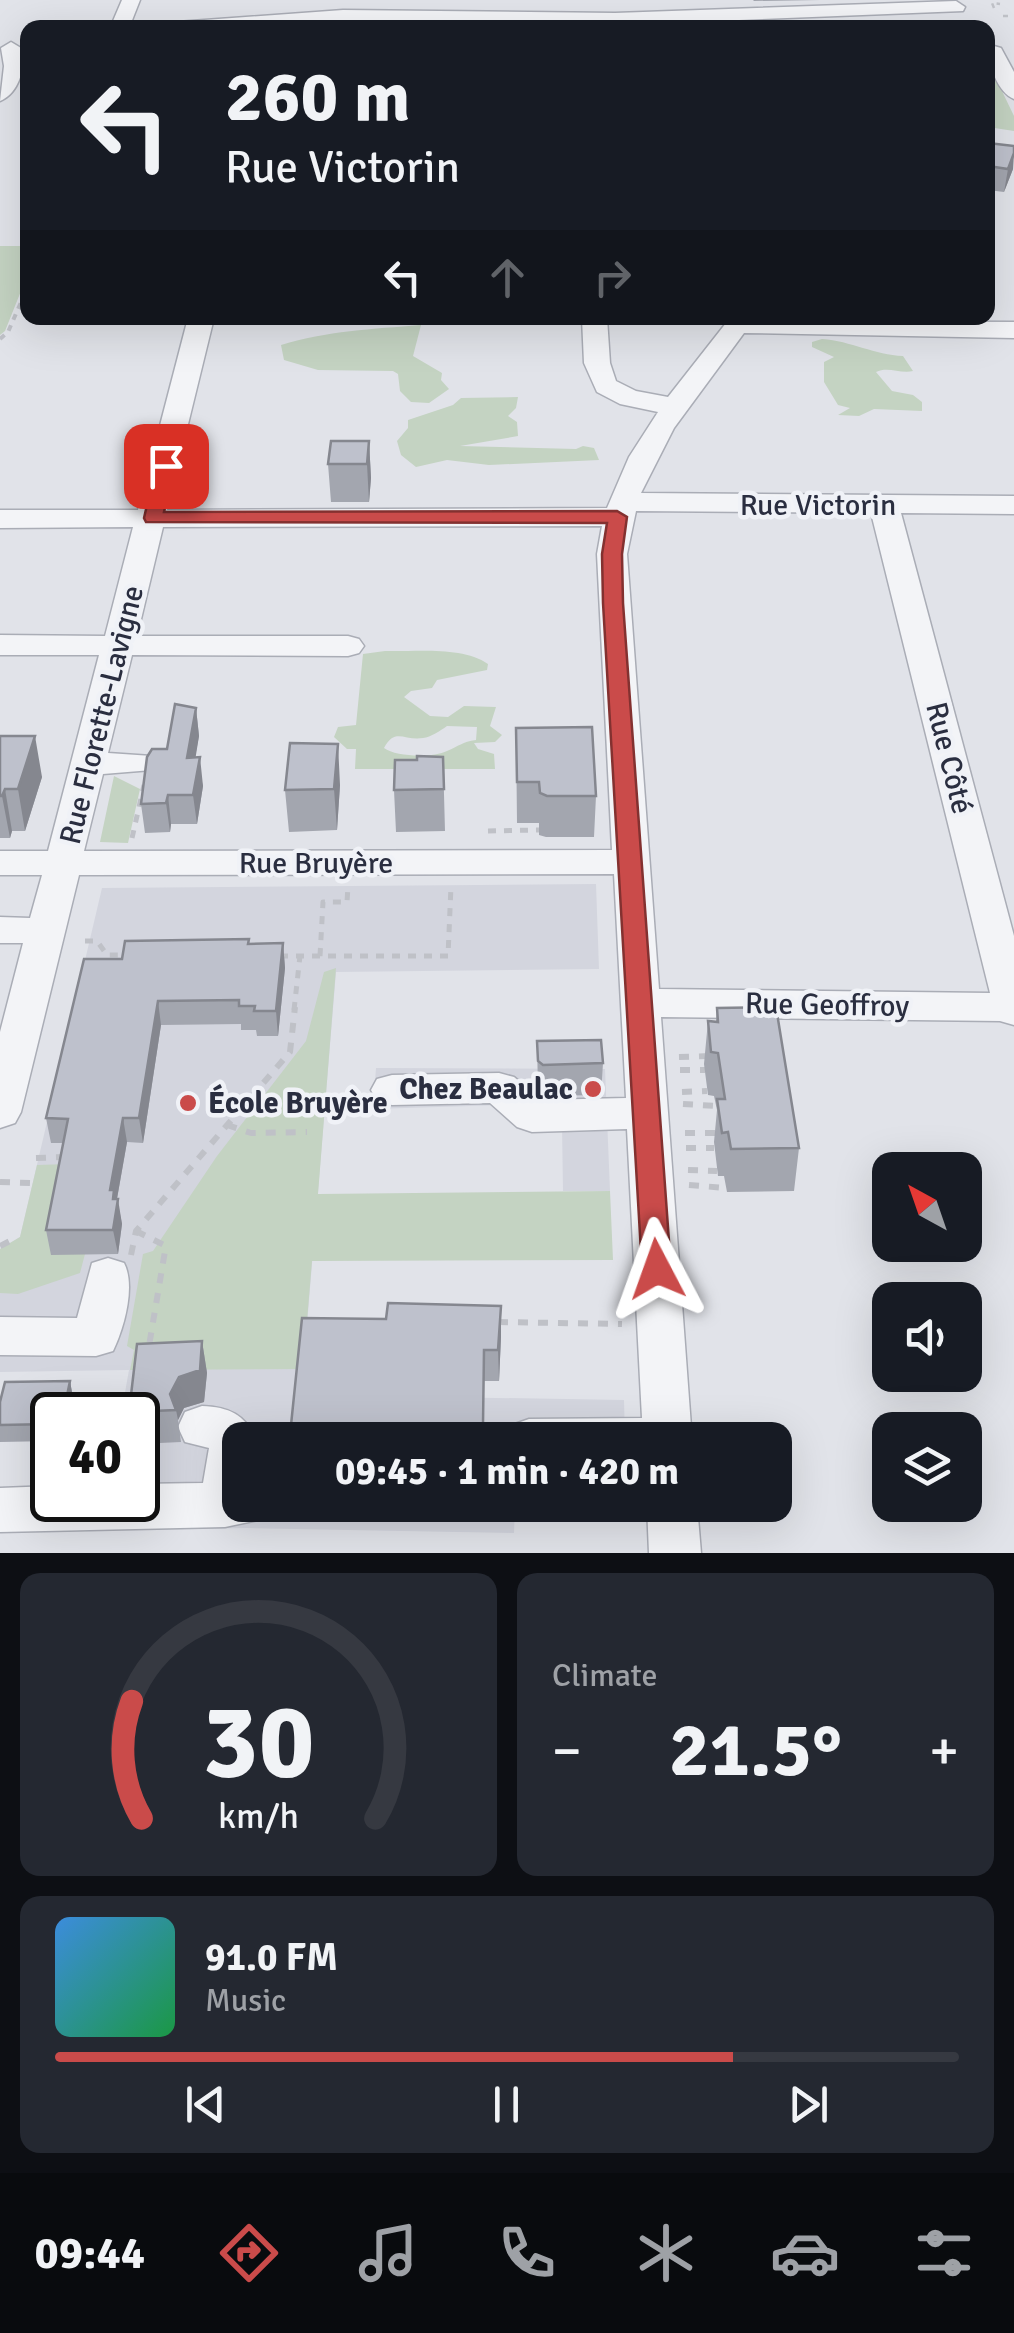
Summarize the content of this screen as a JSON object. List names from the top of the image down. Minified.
{"streets":{"street":["Rue Victorin","Rue Florette-Lavigne","Rue Côté","Rue Bruyère","Rue Geoffroy"]},"crossings":[["Rue Victorin","Rue Florette-Lavigne"],["Rue Victorin","Rue Côté"],["Rue Florette-Lavigne","Rue Bruyère"],["Rue Côté","Rue Geoffroy"]],"places":["Chez Beaulac","École Bruyère"],"north":"top left","page":{"turn":["260 m","Rue Victorin"],"limit":"40","trip":"09:45 · 1 min · 420 m","tile":"Climate","heat":["−","21.5°","+"],"song":["91.0 FM","Music"],"tabs":"09:44","gauge":["30","km/h"]}}
